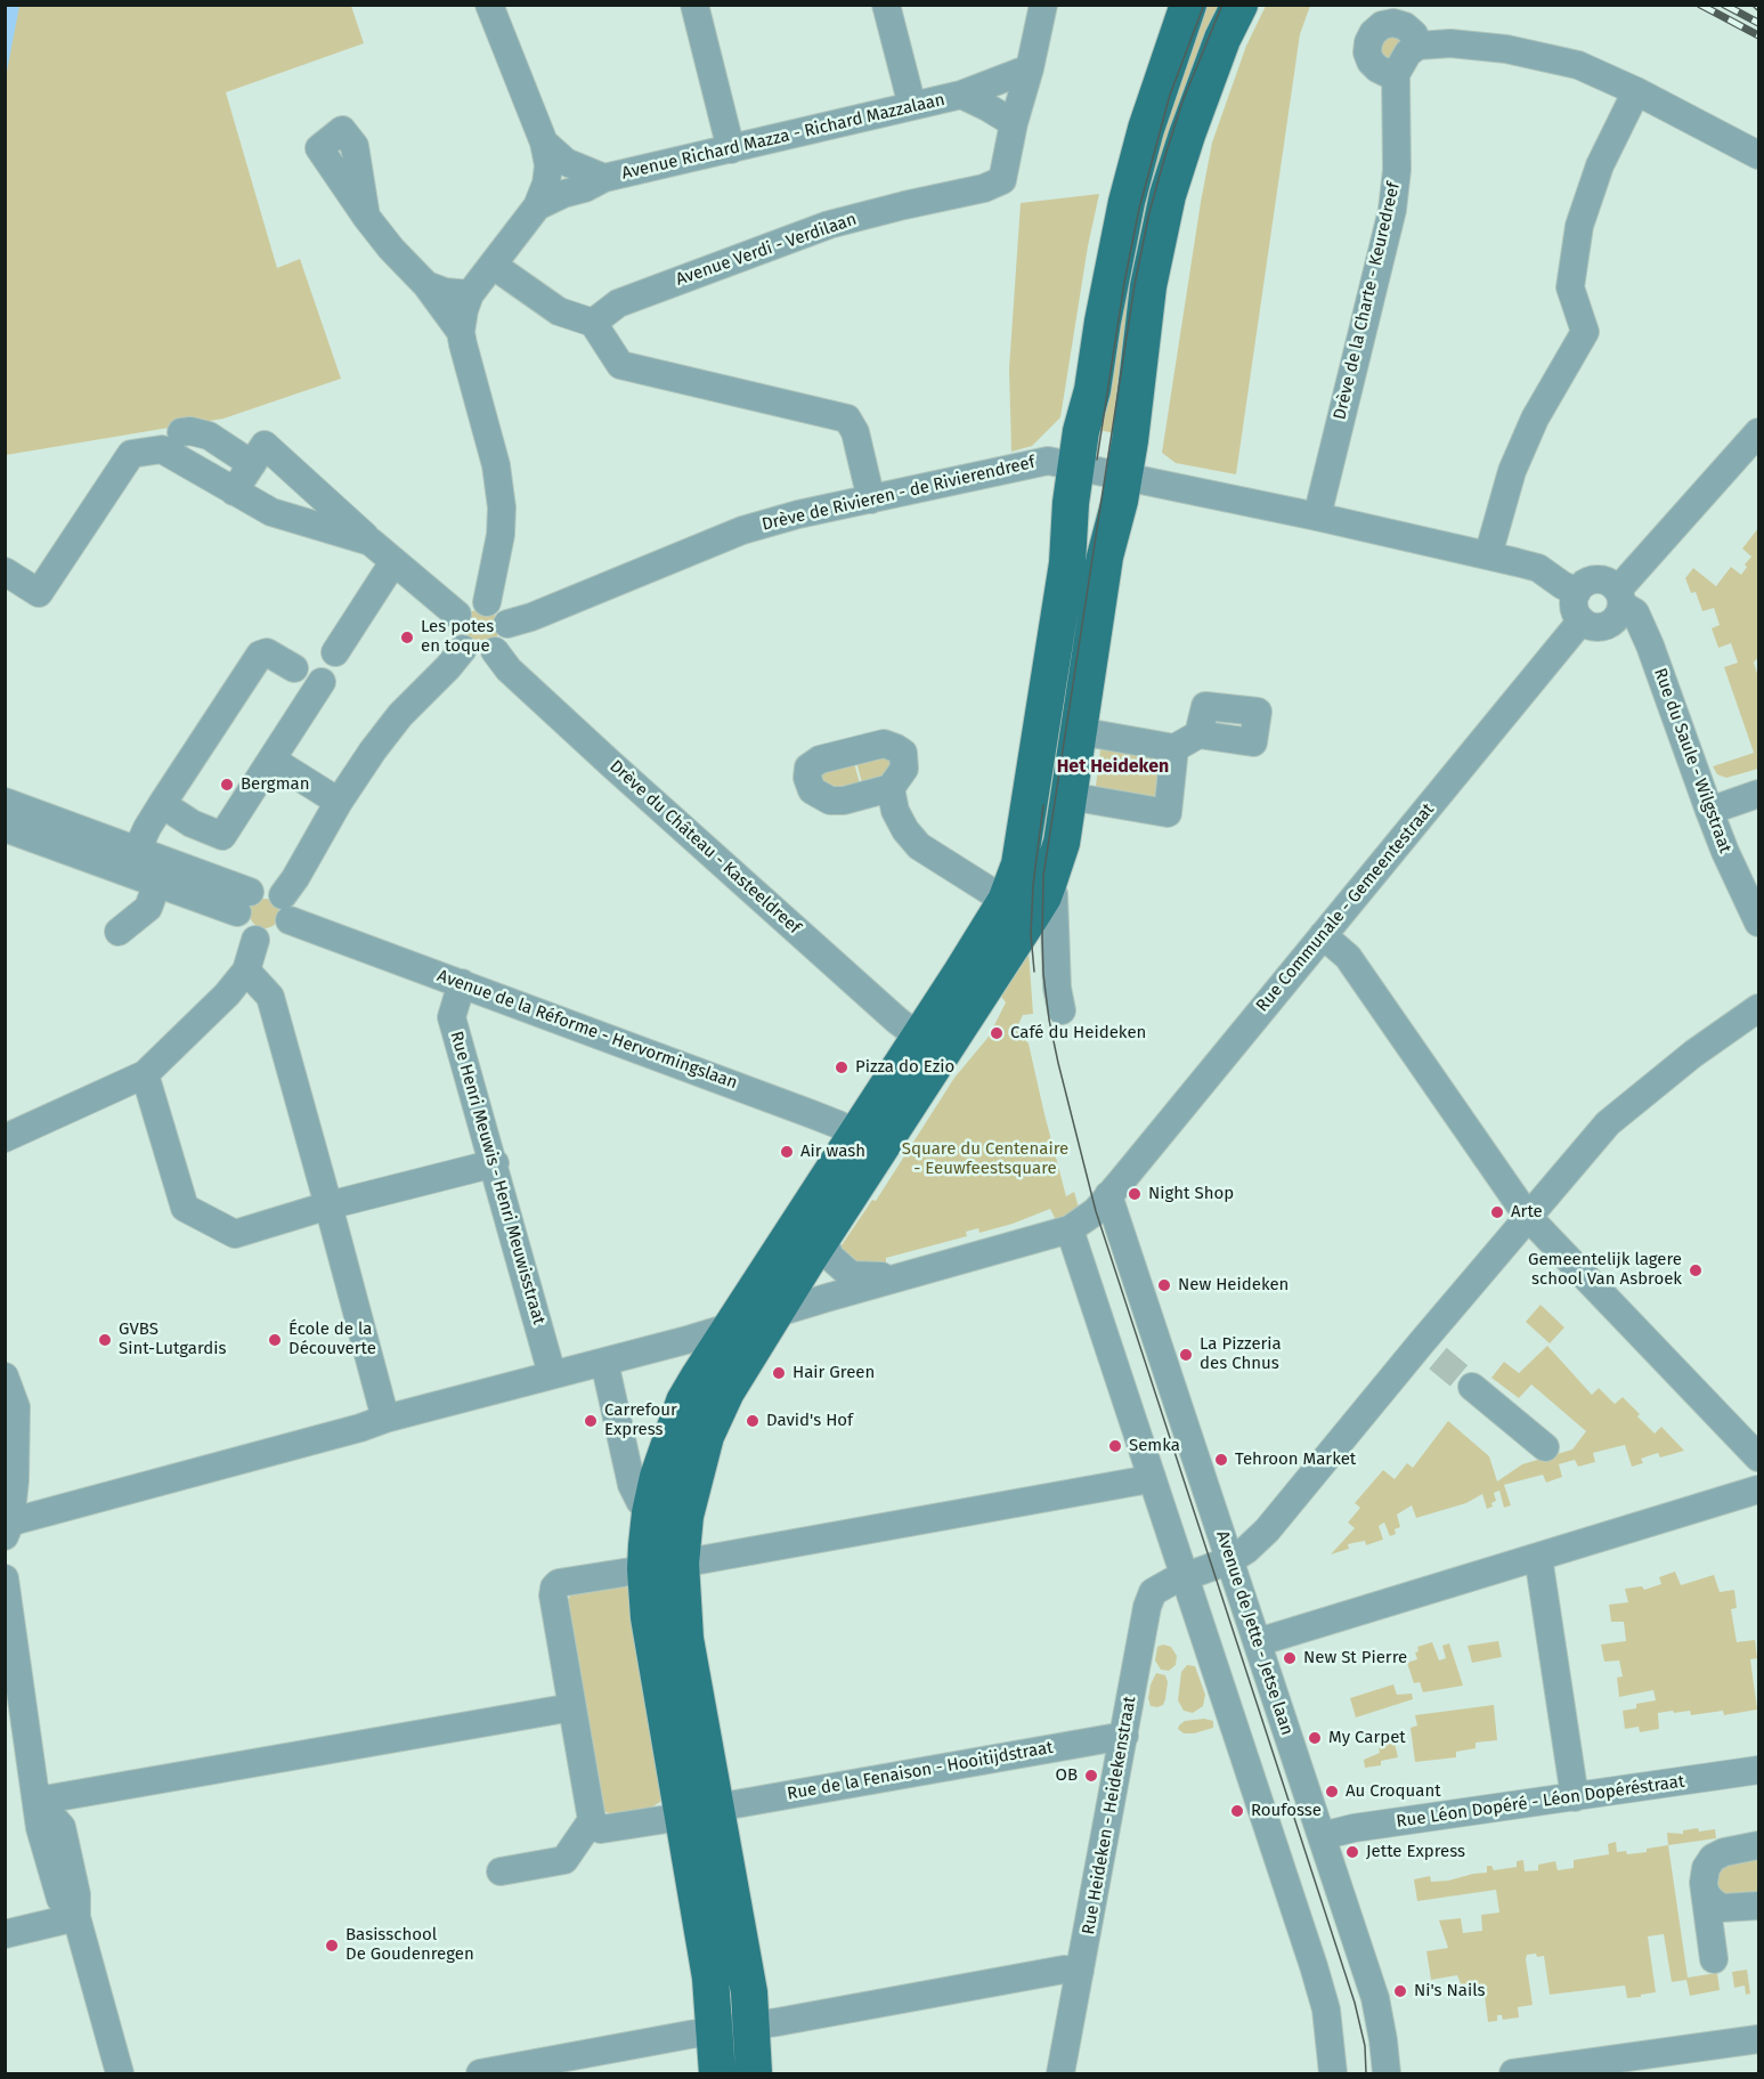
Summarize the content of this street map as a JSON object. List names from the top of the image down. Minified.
{"streets":{"street":["Avenue Richard Mazza - Richard Mazzalaan","Avenue Verdi - Verdilaan","Drève de la Charte - Keuredreef","Drève de Rivieren - de Rivierendreef","Rue du Saule - Wilgstraat","Drève du Château - Kasteeldreef","Rue Communale - Gemeentestraat","Avenue de la Réforme - Hervormingslaan","Rue Henri Meuwis - Henri Meuwisstraat","Avenue de Jette - Jetse laan","Rue de la Fenaison - Hooitijdstraat","Rue Léon Dopéré - Léon Dopéréstraat","Rue Heideken - Heidekenstraat"]},"crossings":[["Avenue Richard Mazza - Richard Mazzalaan","Avenue Verdi - Verdilaan"],["Drève de la Charte - Keuredreef","Drève de Rivieren - de Rivierendreef"],["Drève de Rivieren - de Rivierendreef","Rue du Saule - Wilgstraat"],["Drève de Rivieren - de Rivierendreef","Drève du Château - Kasteeldreef"],["Drève de Rivieren - de Rivierendreef","Rue Communale - Gemeentestraat"],["Rue du Saule - Wilgstraat","Rue Communale - Gemeentestraat"],["Rue Communale - Gemeentestraat","Avenue de Jette - Jetse laan"],["Avenue de la Réforme - Hervormingslaan","Rue Henri Meuwis - Henri Meuwisstraat"],["Avenue de Jette - Jetse laan","Rue Léon Dopéré - Léon Dopéréstraat"],["Avenue de Jette - Jetse laan","Rue Heideken - Heidekenstraat"],["Rue de la Fenaison - Hooitijdstraat","Rue Heideken - Heidekenstraat"]],"districts":["Het Heideken"],"parks":["Square du Centenaire - Eeuwfeestsquare"],"places":["Les potes en toque","Bergman","Café du Heideken","Pizza do Ezio","Air wash","Night Shop","Arte","Gemeentelijk lagere school Van Asbroek","New Heideken","GVBS Sint-Lutgardis","École de la Découverte","La Pizzeria des Chnus","Hair Green","Carrefour Express","David's Hof","Semka","Tehroon Market","New St Pierre","My Carpet","OB","Au Croquant","Roufosse","Jette Express","Basisschool De Goudenregen","Ni's Nails"]}
